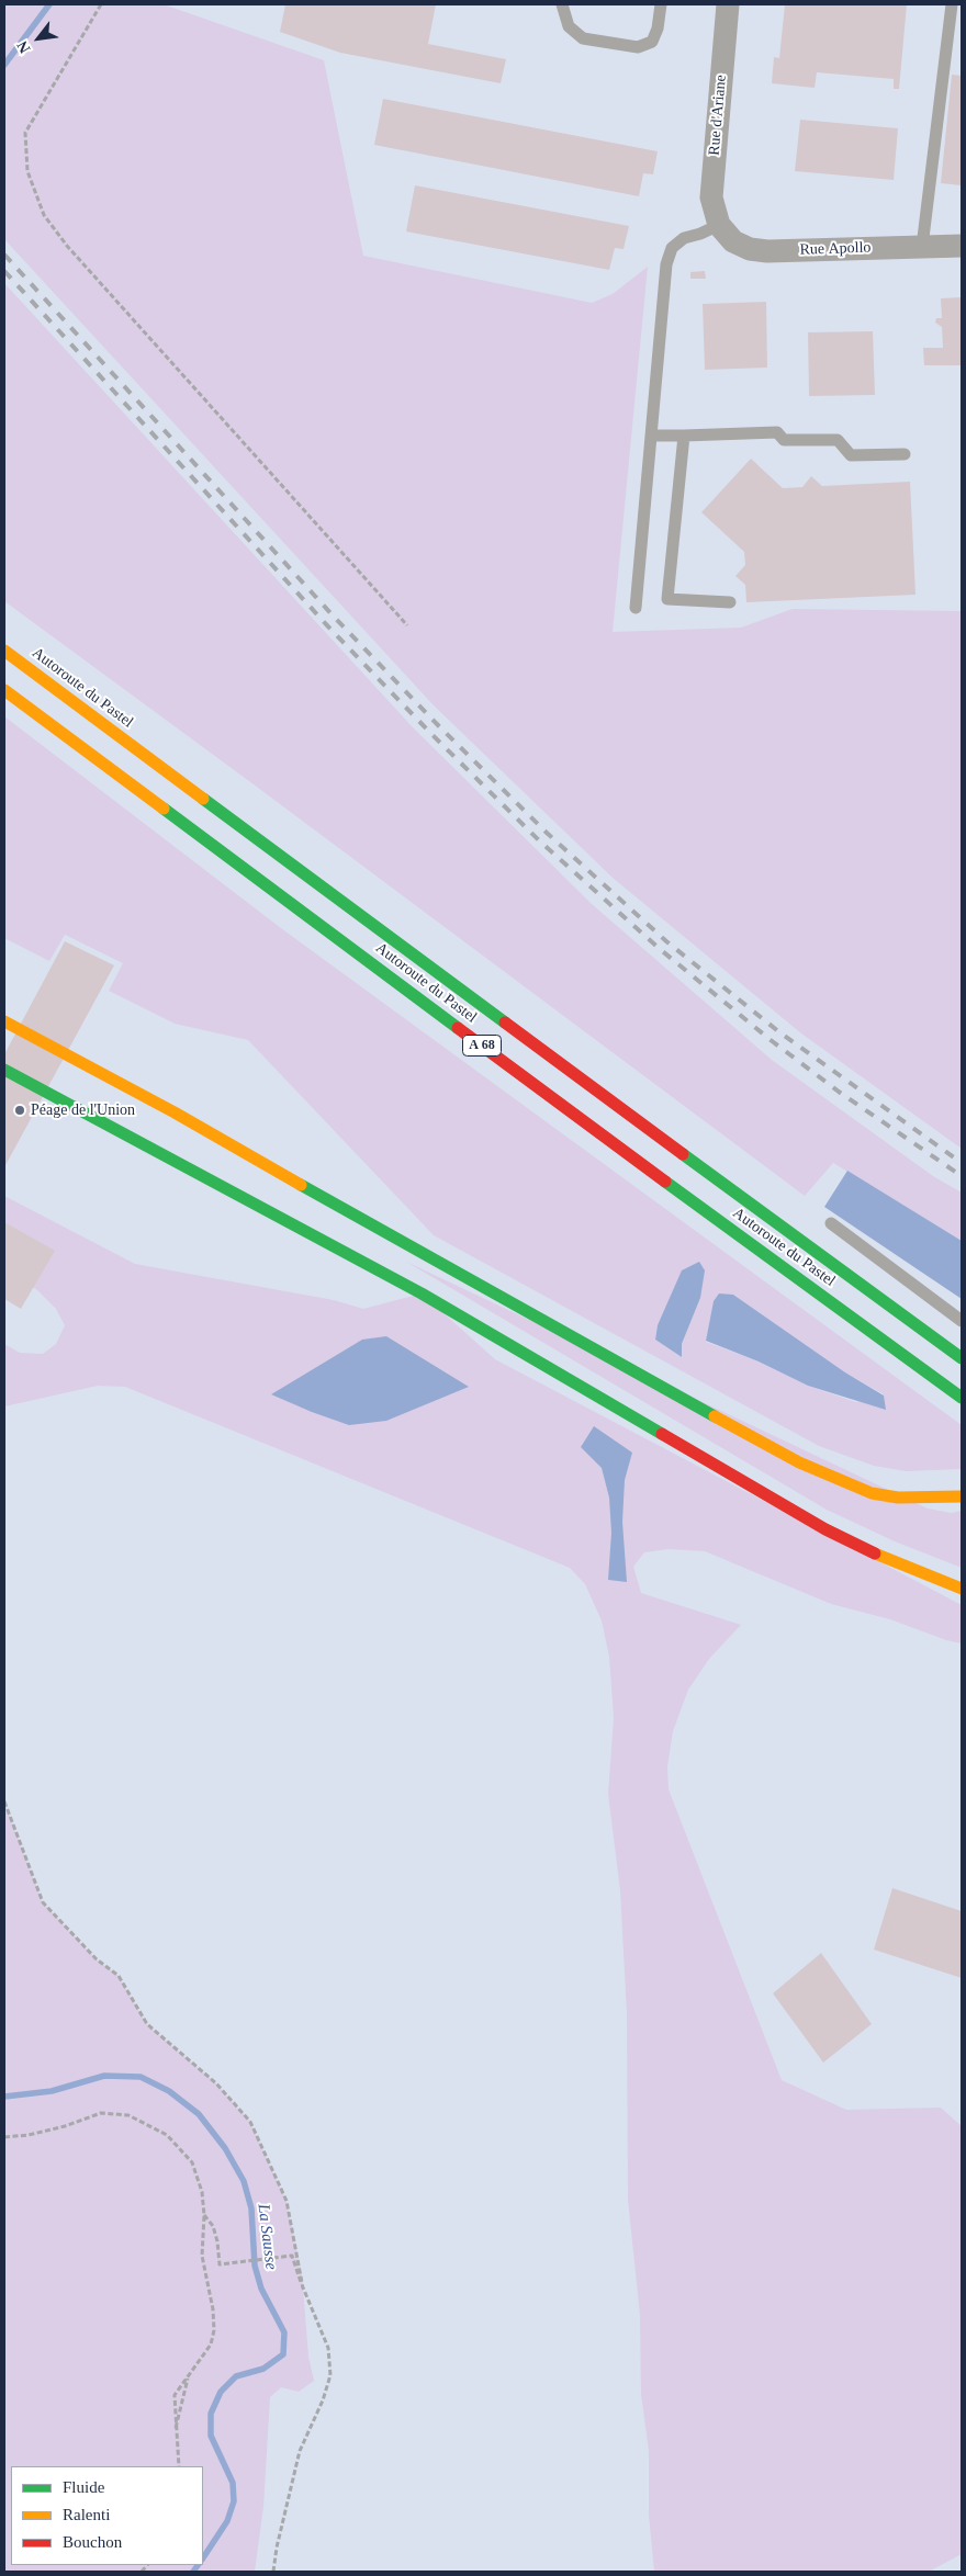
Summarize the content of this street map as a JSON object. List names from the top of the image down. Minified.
{"streets":{"highway":["Autoroute du Pastel","A 68"],"street":["Rue d'Ariane","Rue Apollo"]},"crossings":[["Rue d'Ariane","Rue Apollo"]],"water":["La Sausse"],"places":["Péage de l'Union"],"legend":["Fluide","Ralenti","Bouchon"],"north":"bottom left"}
